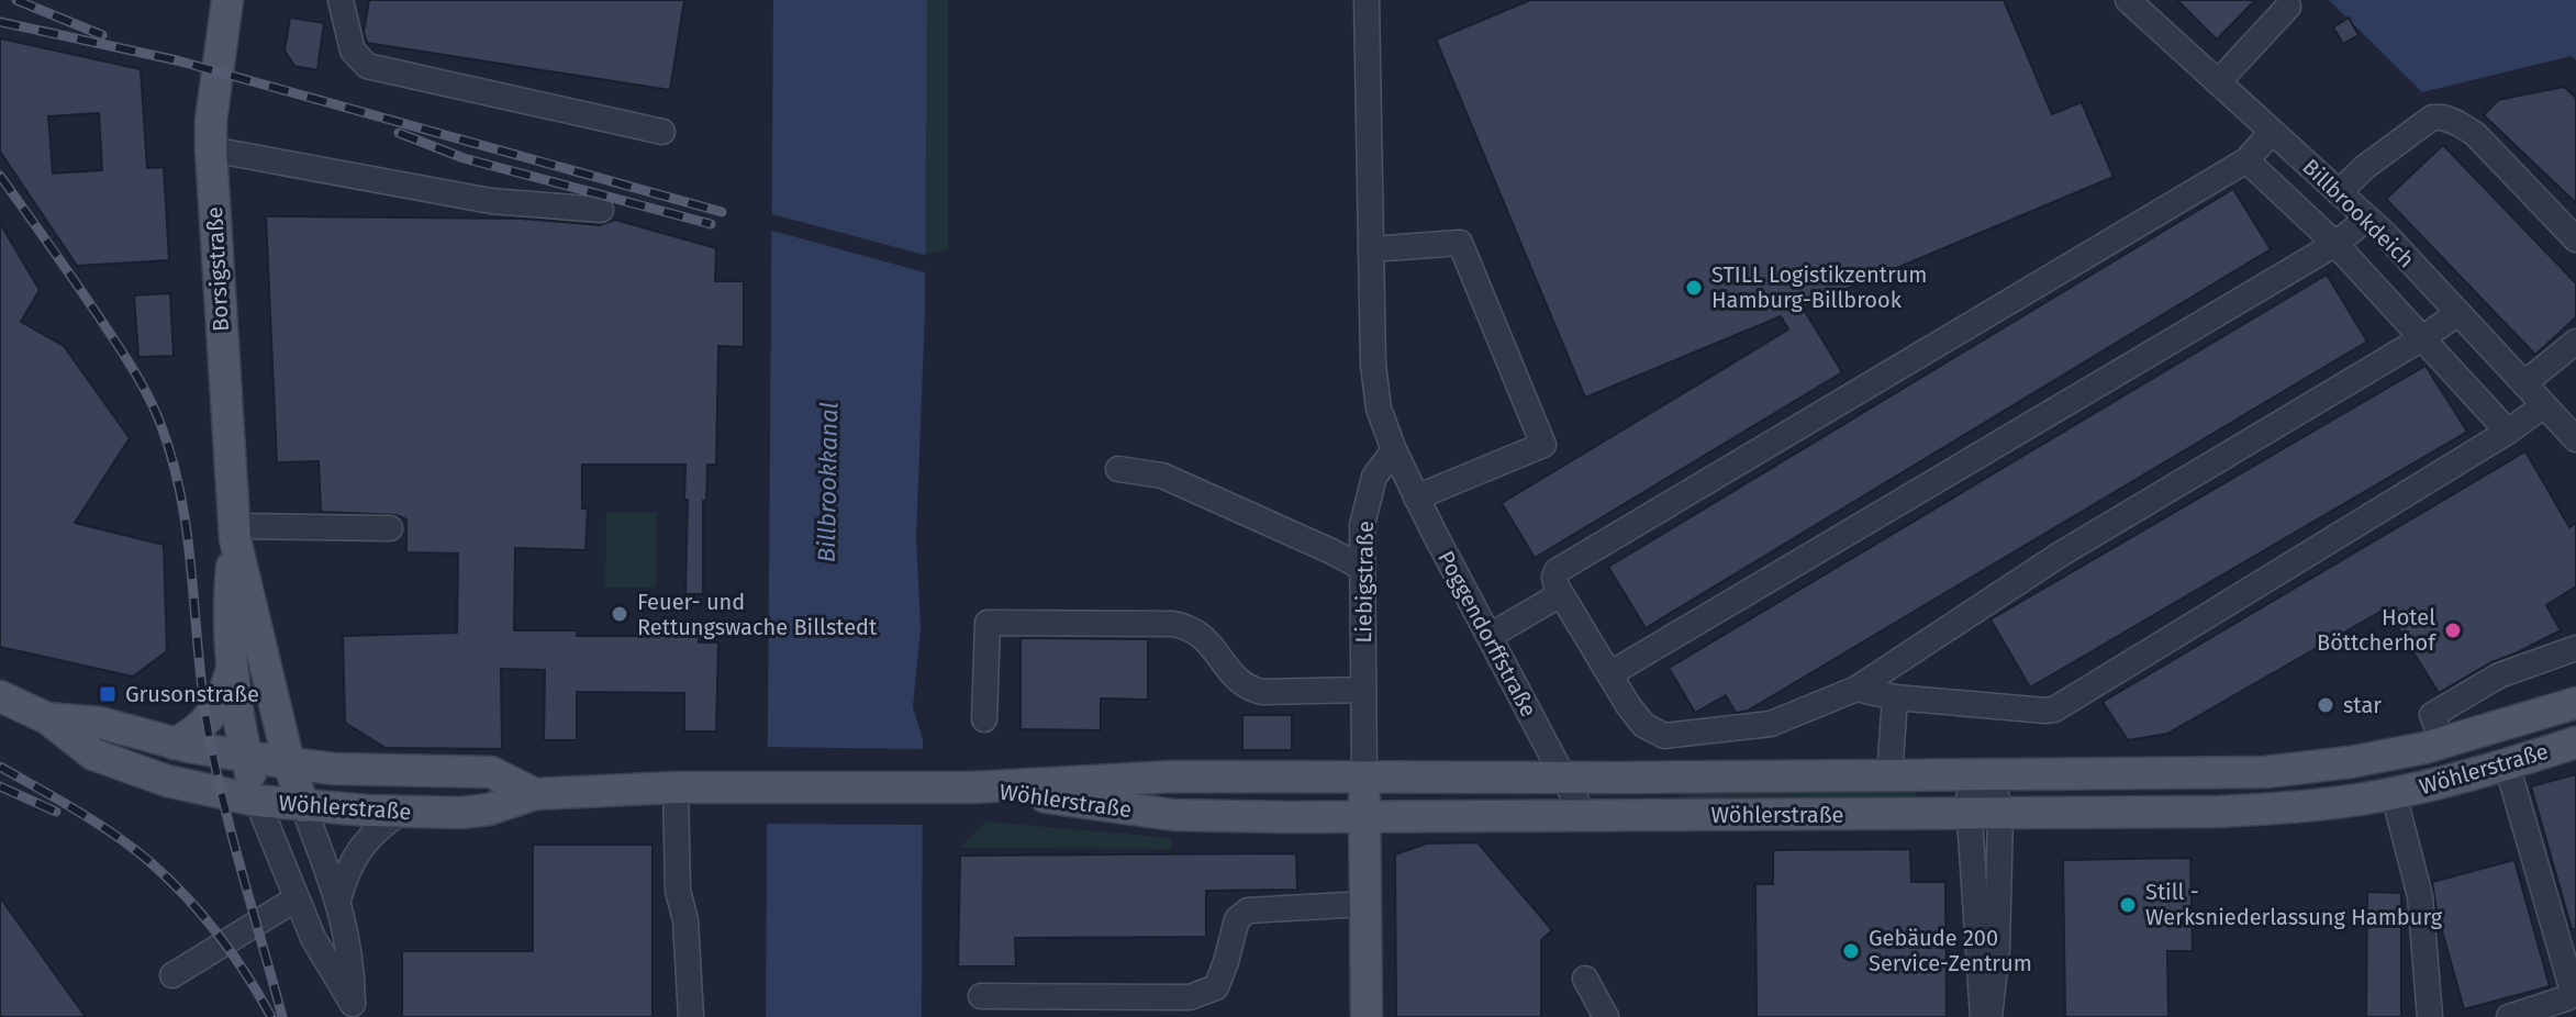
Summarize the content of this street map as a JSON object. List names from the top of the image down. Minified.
{"streets":{"main road":["Borsigstraße","Liebigstraße","Wöhlerstraße"],"street":["Billbrookdeich","Poggendorffstraße"]},"crossings":[["Borsigstraße","Wöhlerstraße"],["Liebigstraße","Poggendorffstraße"],["Liebigstraße","Wöhlerstraße"],["Poggendorffstraße","Wöhlerstraße"]],"water":["Billbrookkanal"],"places":{"other":["STILL Logistikzentrum Hamburg-Billbrook","Feuer- und Rettungswache Billstedt","Hotel Böttcherhof","star","Still - Werksniederlassung Hamburg","Gebäude 200 Service-Zentrum"],"transit":["Grusonstraße"]}}
